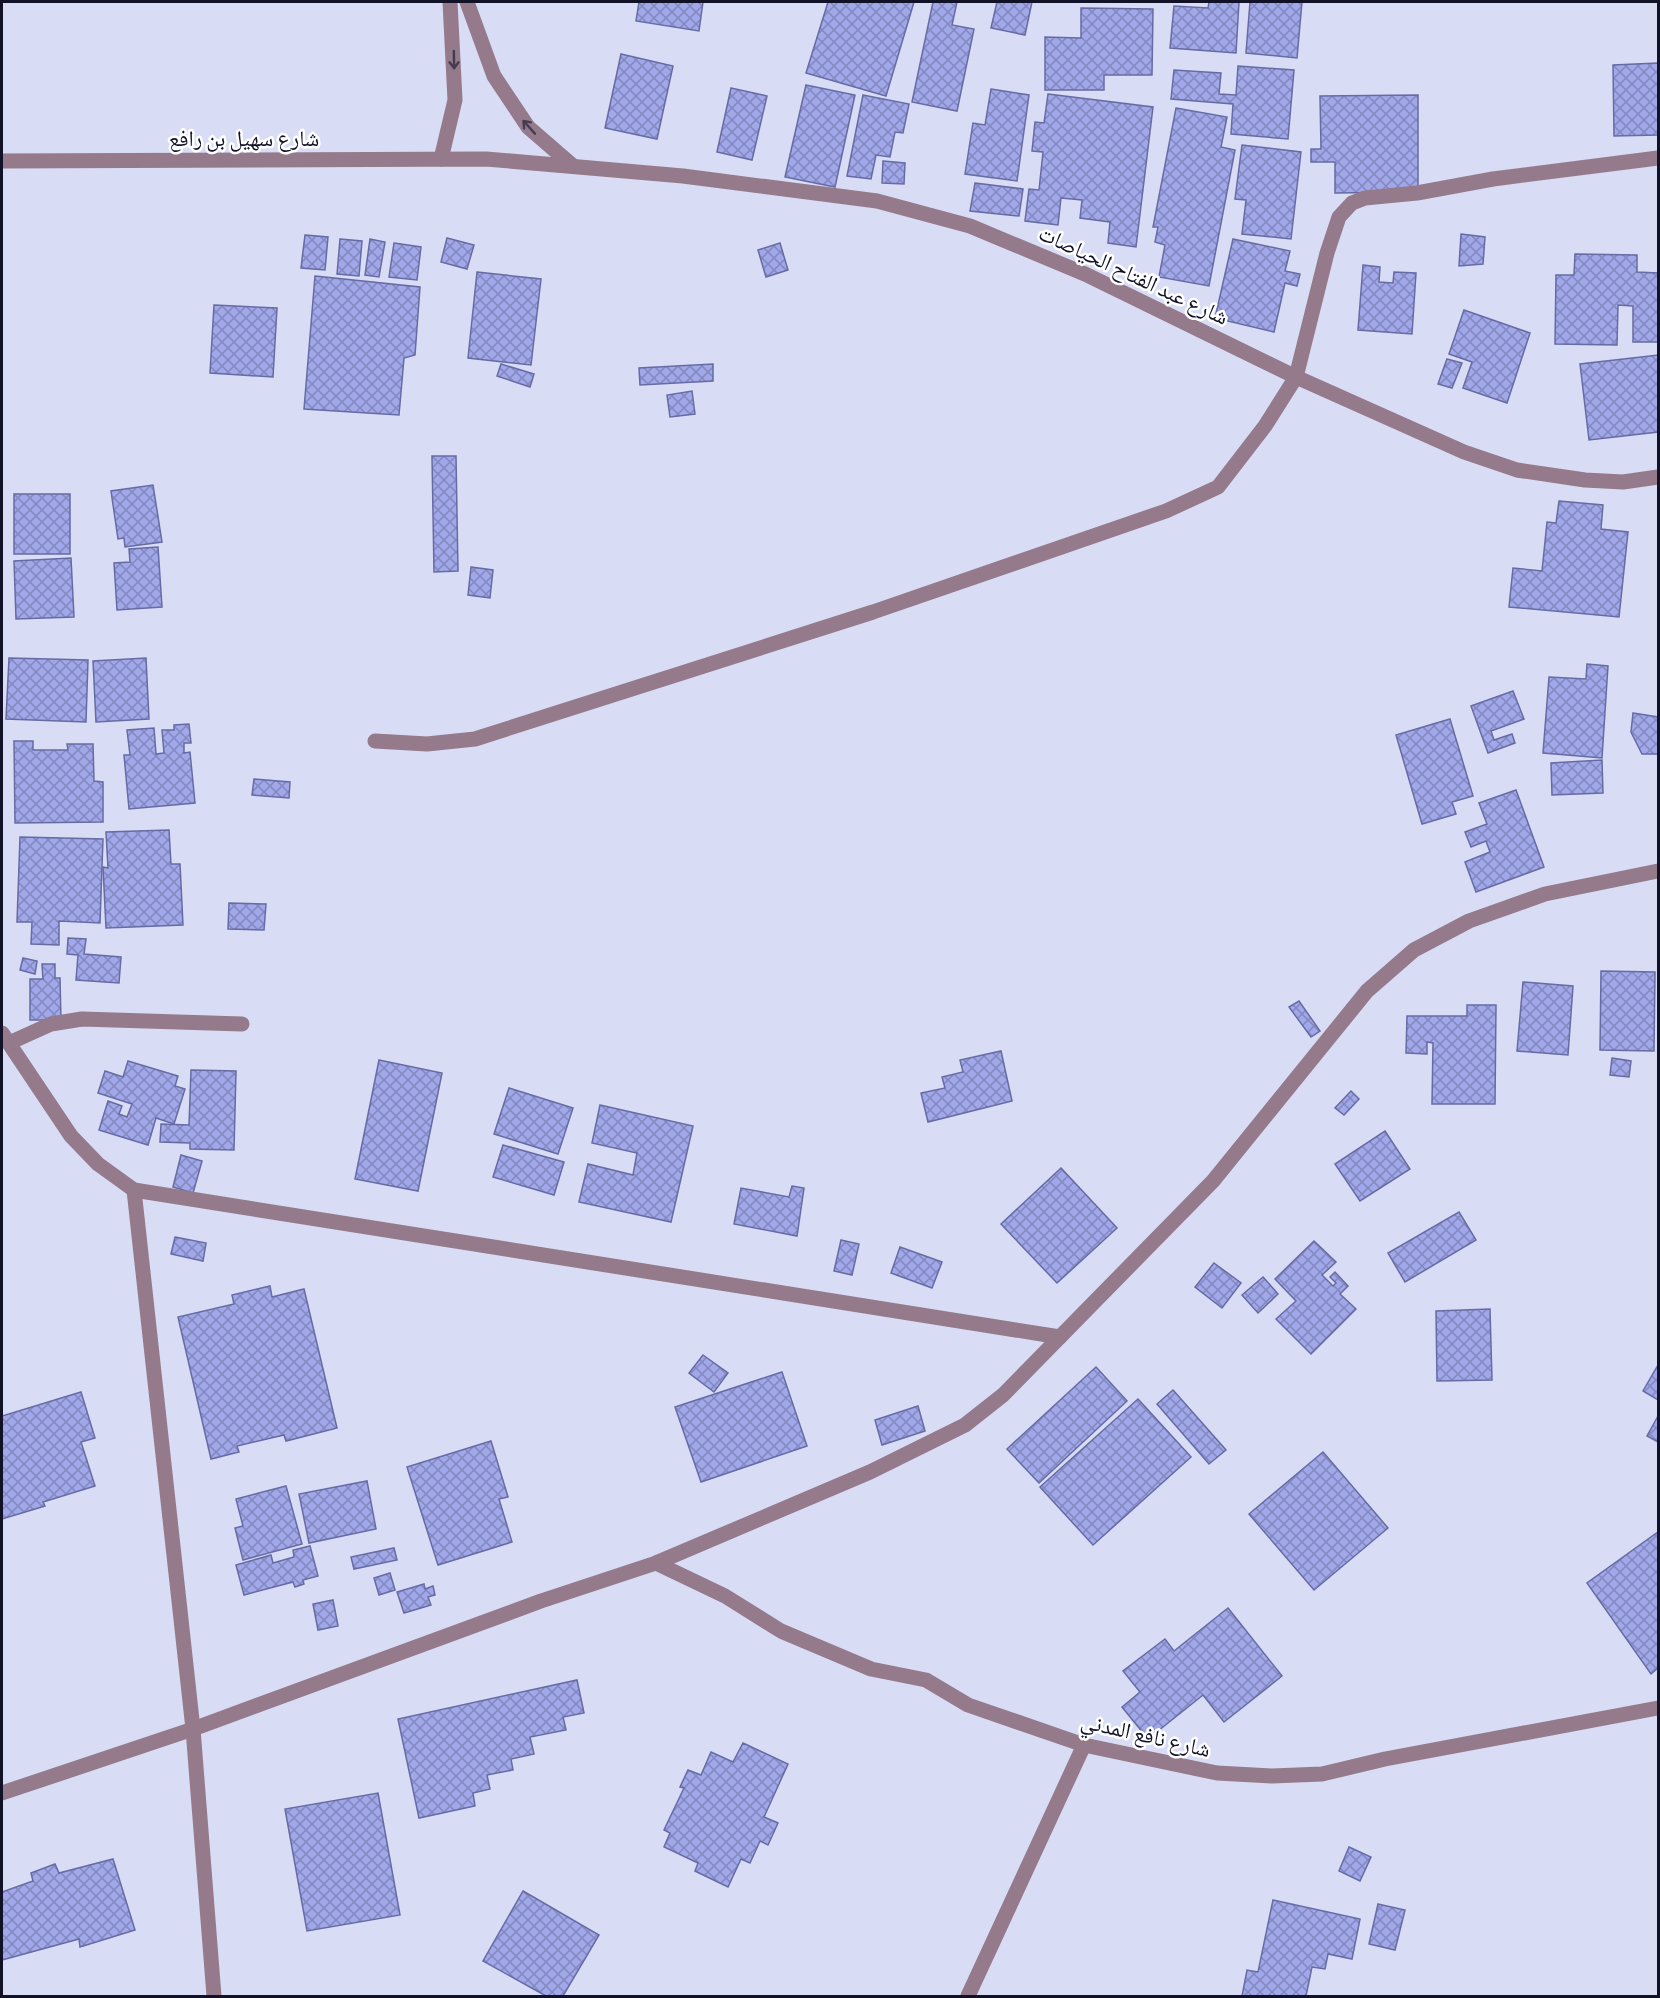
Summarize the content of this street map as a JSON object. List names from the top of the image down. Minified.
{"streets":{"street":["شارع سهيل بن رافع","شارع عبد الفتاح الحياصات","شارع نافع المدني"]},"crossings":[["شارع سهيل بن رافع","شارع عبد الفتاح الحياصات"]]}
